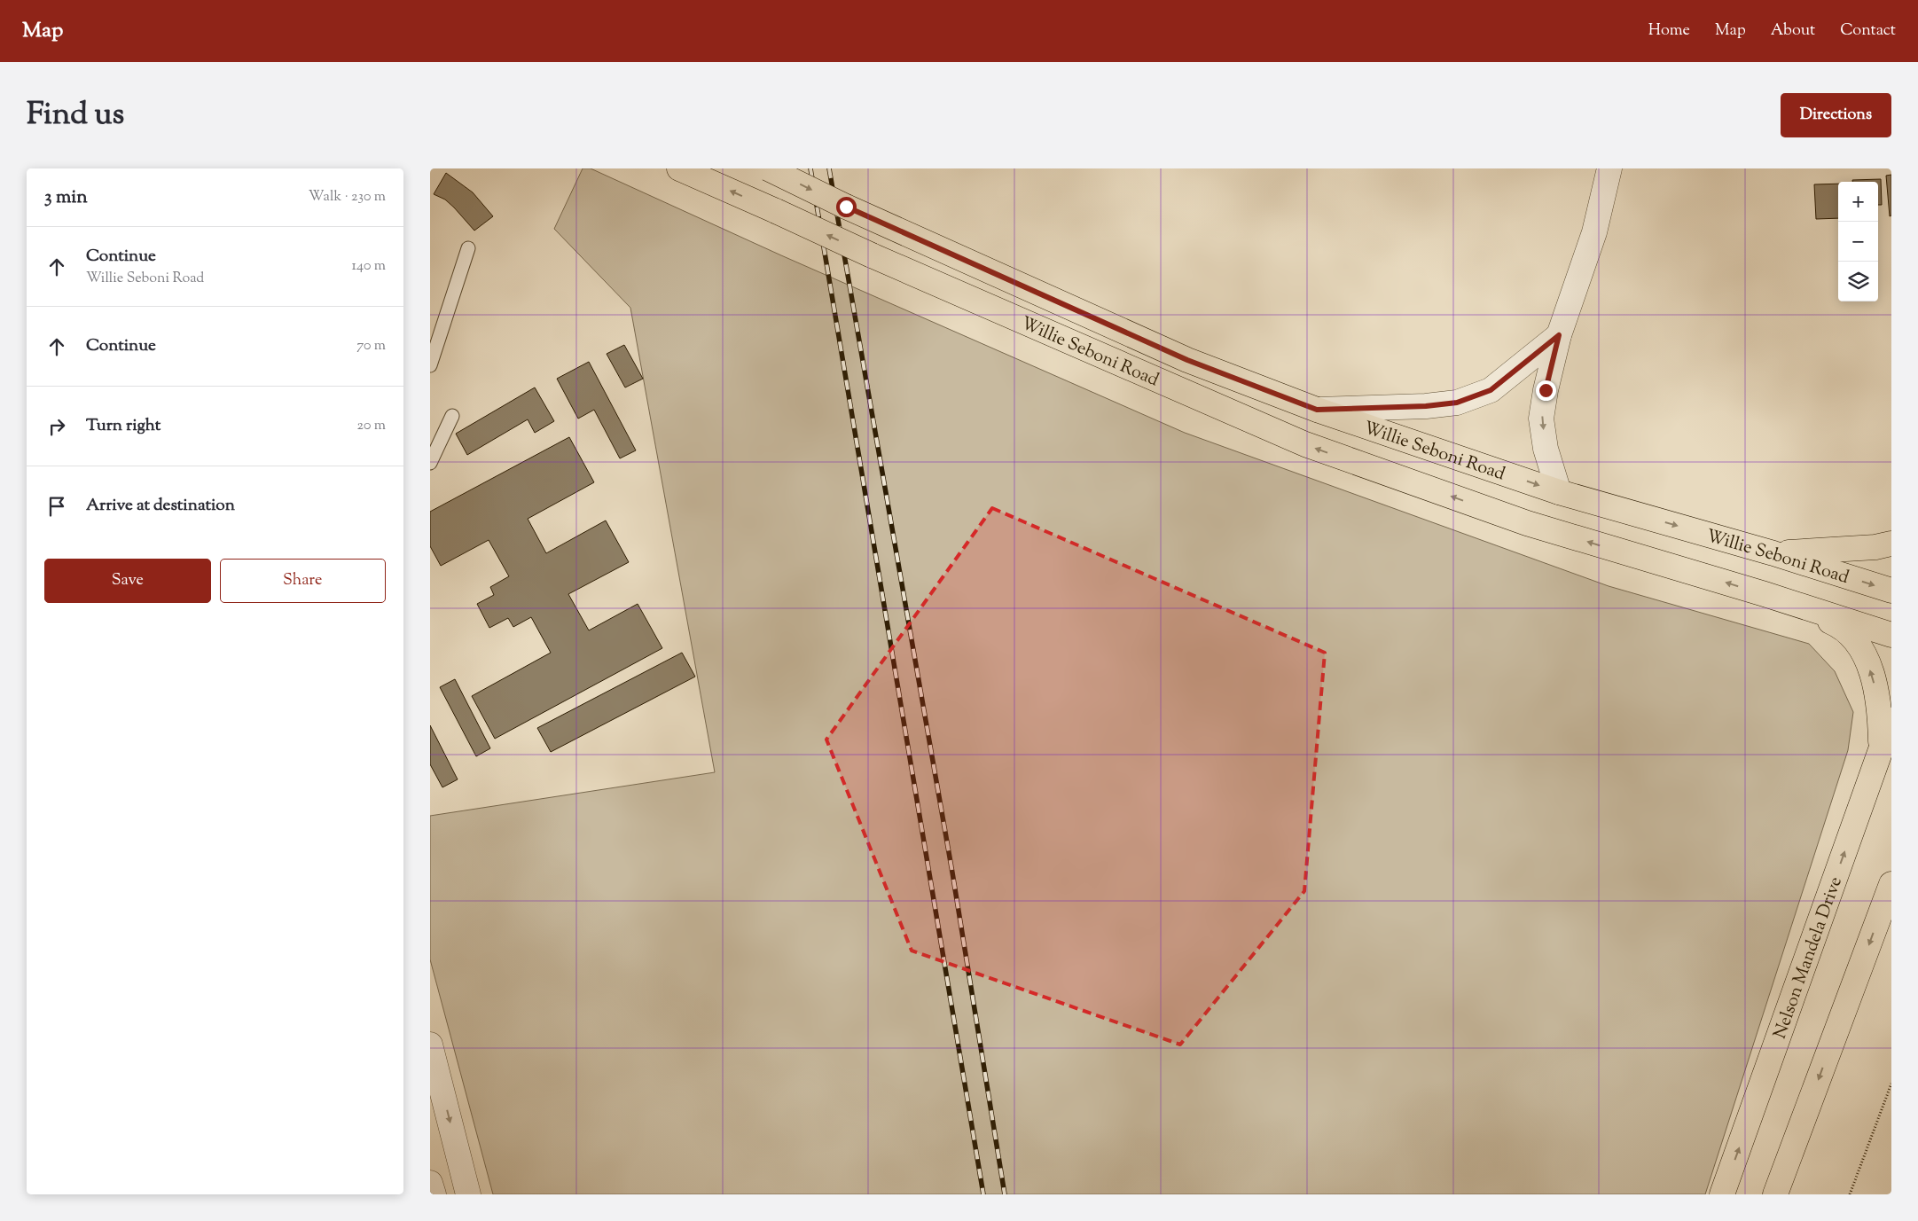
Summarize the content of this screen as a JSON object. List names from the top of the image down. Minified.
{"streets":{"main road":["Willie Seboni Road","Nelson Mandela Drive"]},"page":{"header":"Map","nav":["Home","Map","About","Contact"],"title":"Find us","buttons":["Directions",["Save","Share"]],"heading":["3 min","Walk · 230 m"],"map_buttons":["+","−"],"list":[["Continue","Willie Seboni Road","140 m"],["Continue","70 m"],["Turn right","20 m"],"Arrive at destination"]}}
